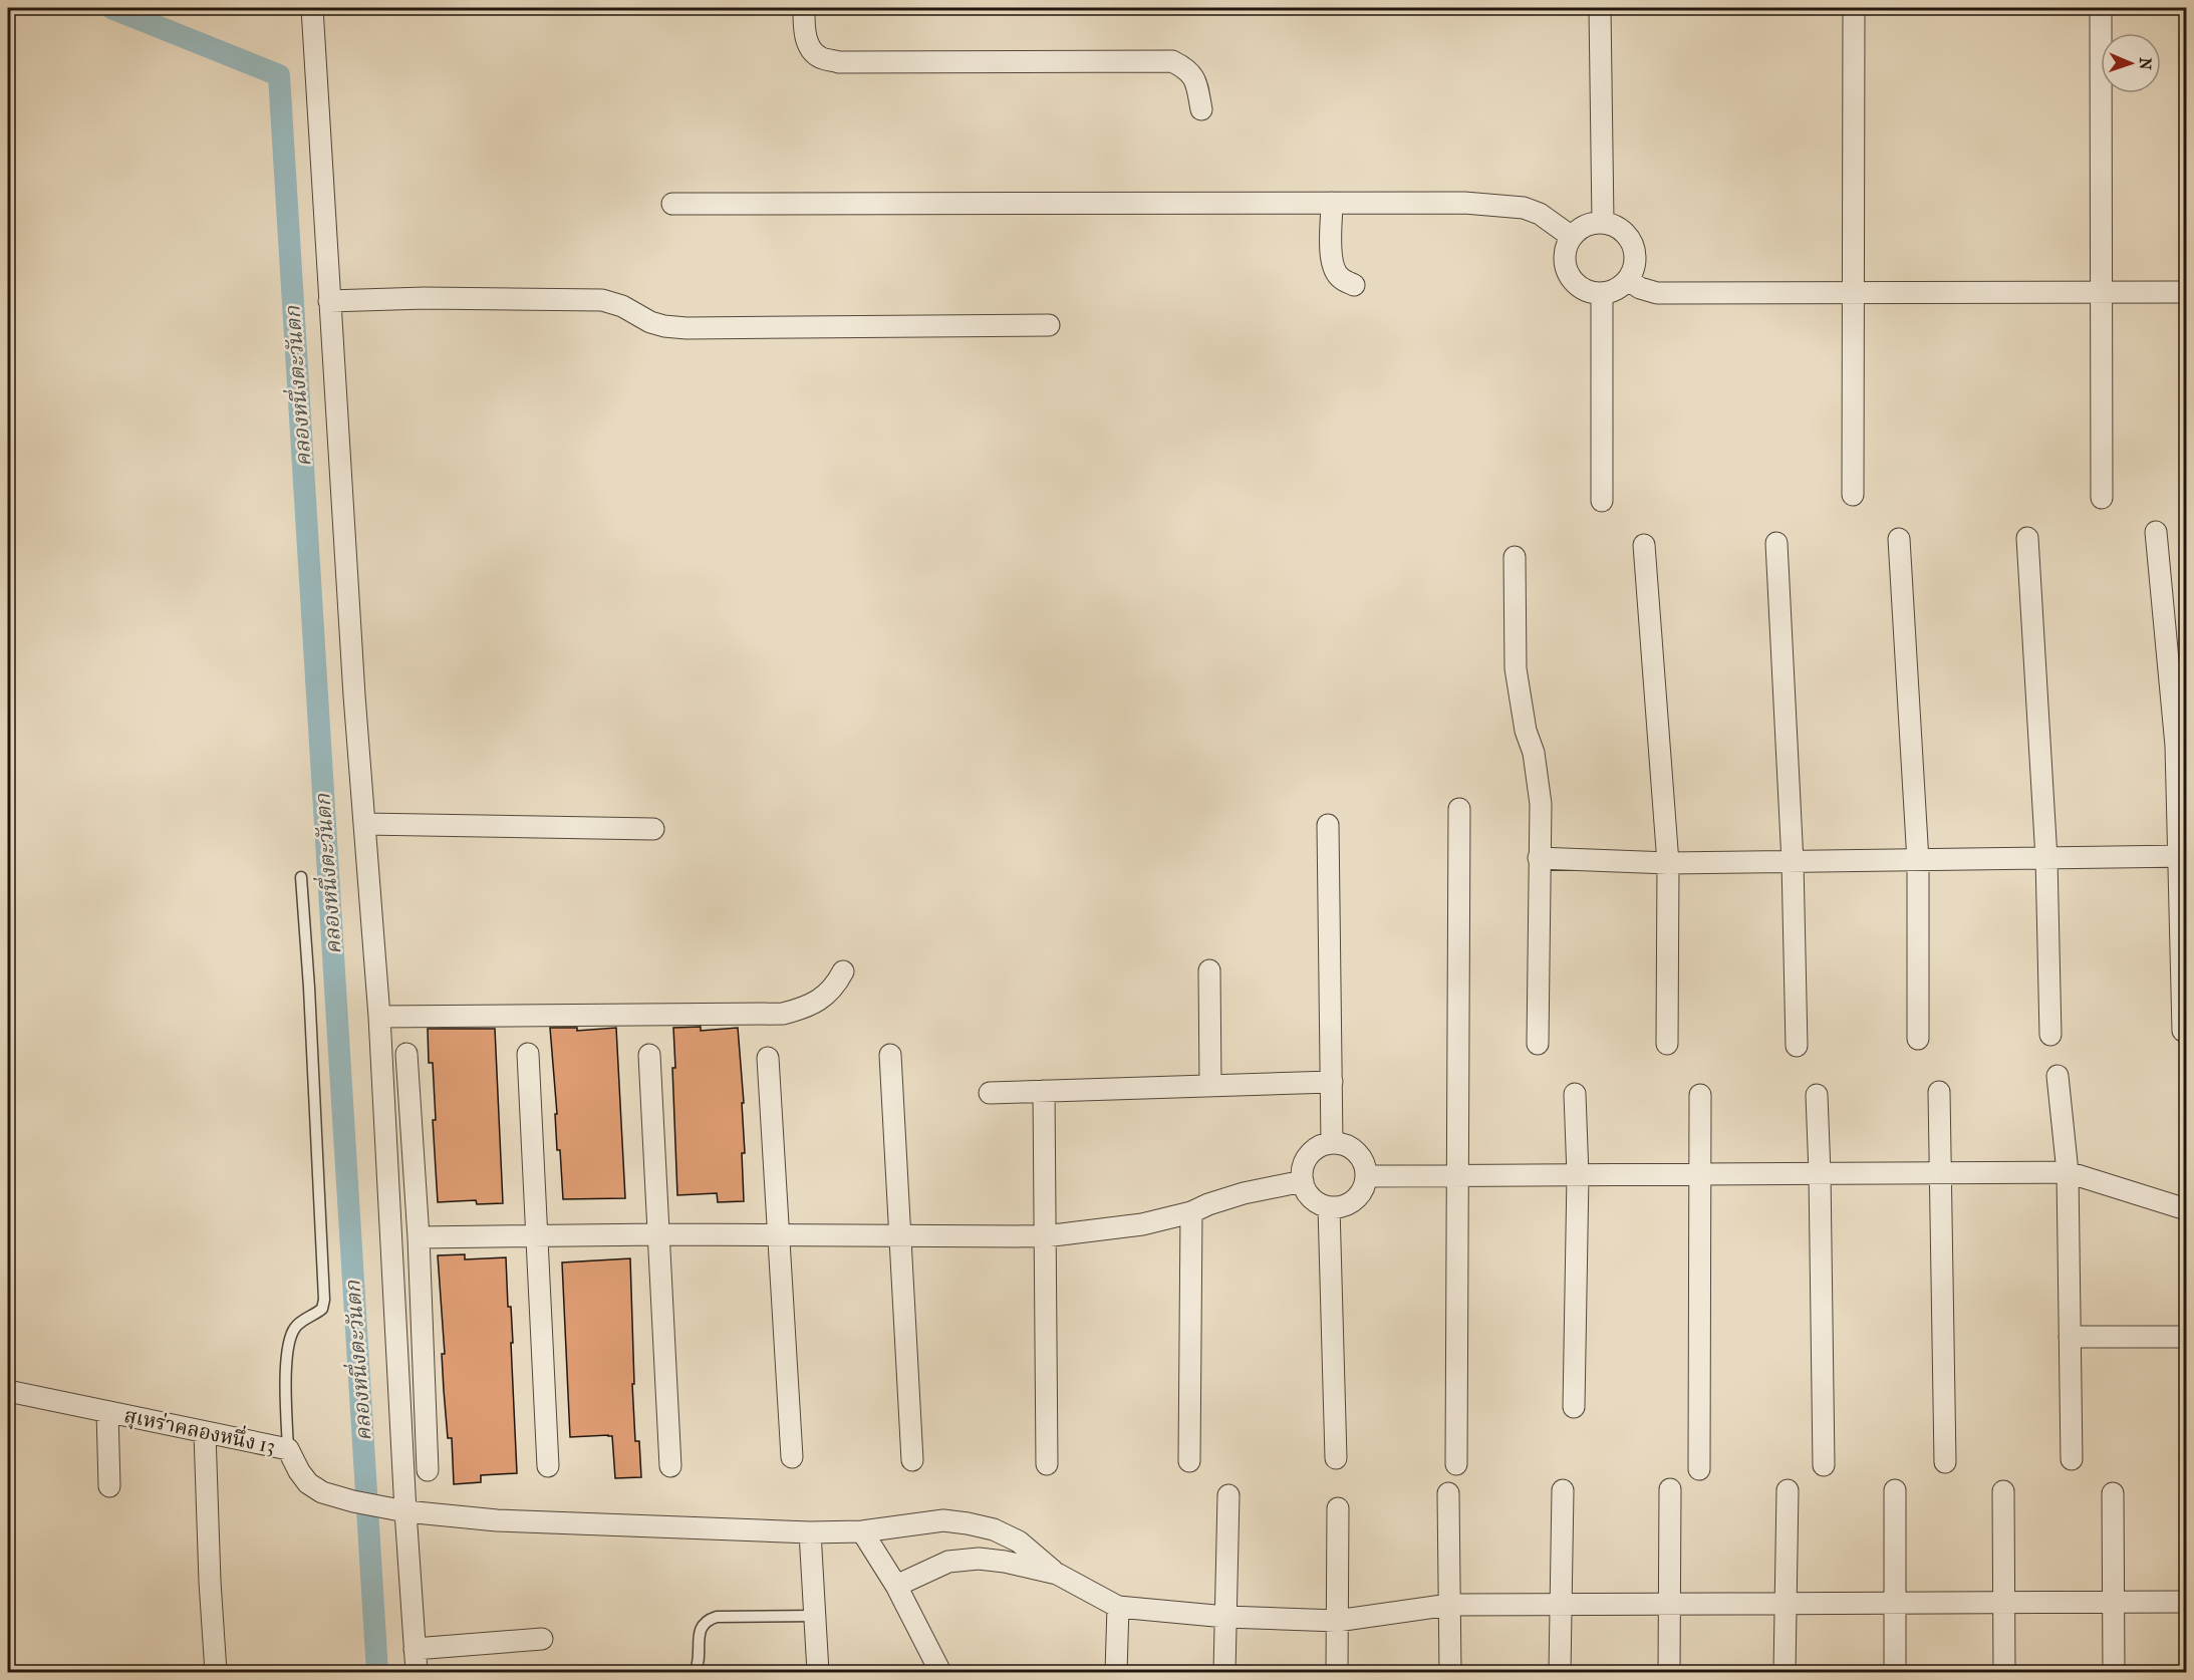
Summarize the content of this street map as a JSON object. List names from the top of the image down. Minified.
{"streets":{"street":["สุเหร่าคลองหนึ่ง 13"]},"water":["คลองหนึ่งตะวันตก"],"north":"right"}
